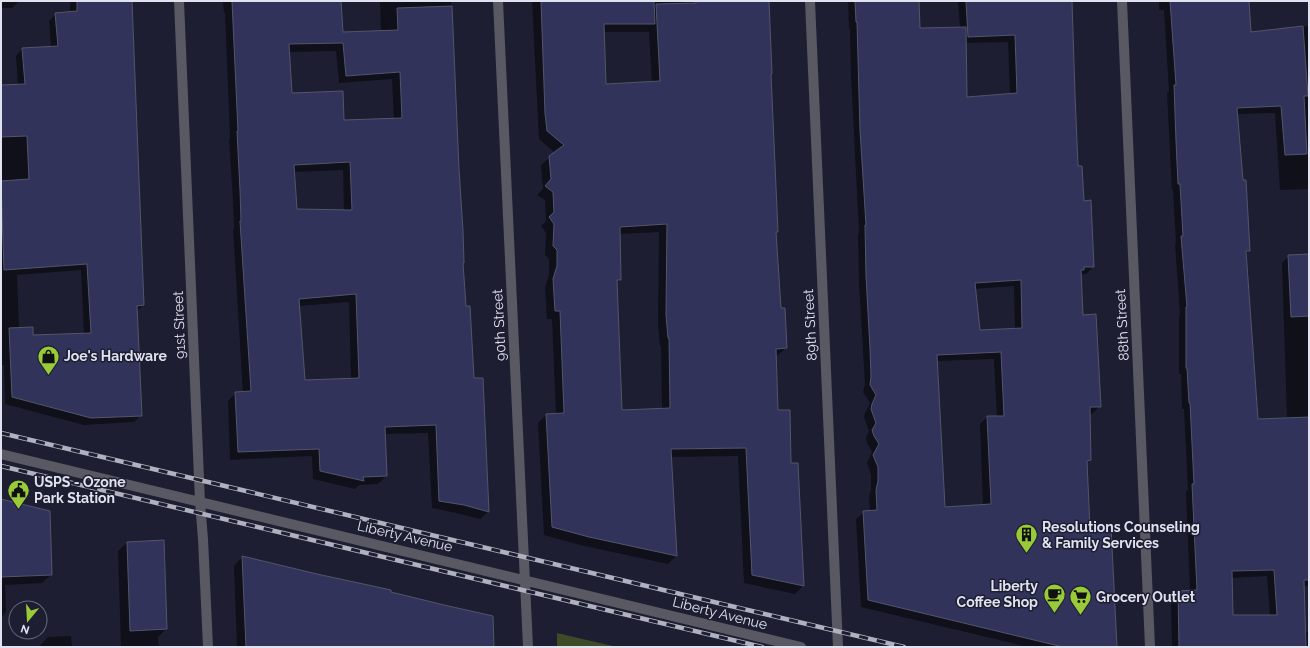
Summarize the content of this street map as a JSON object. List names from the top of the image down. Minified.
{"streets":{"street":["91st Street","90th Street","89th Street","88th Street","Liberty Avenue"]},"crossings":[["91st Street","Liberty Avenue"],["90th Street","Liberty Avenue"]],"places":{"shop":["Joe's Hardware"],"public building":["USPS - Ozone Park Station"],"building":["Resolutions Counseling & Family Services"],"cafe":["Liberty Coffee Shop"],"supermarket":["Grocery Outlet"]},"north":"bottom"}
